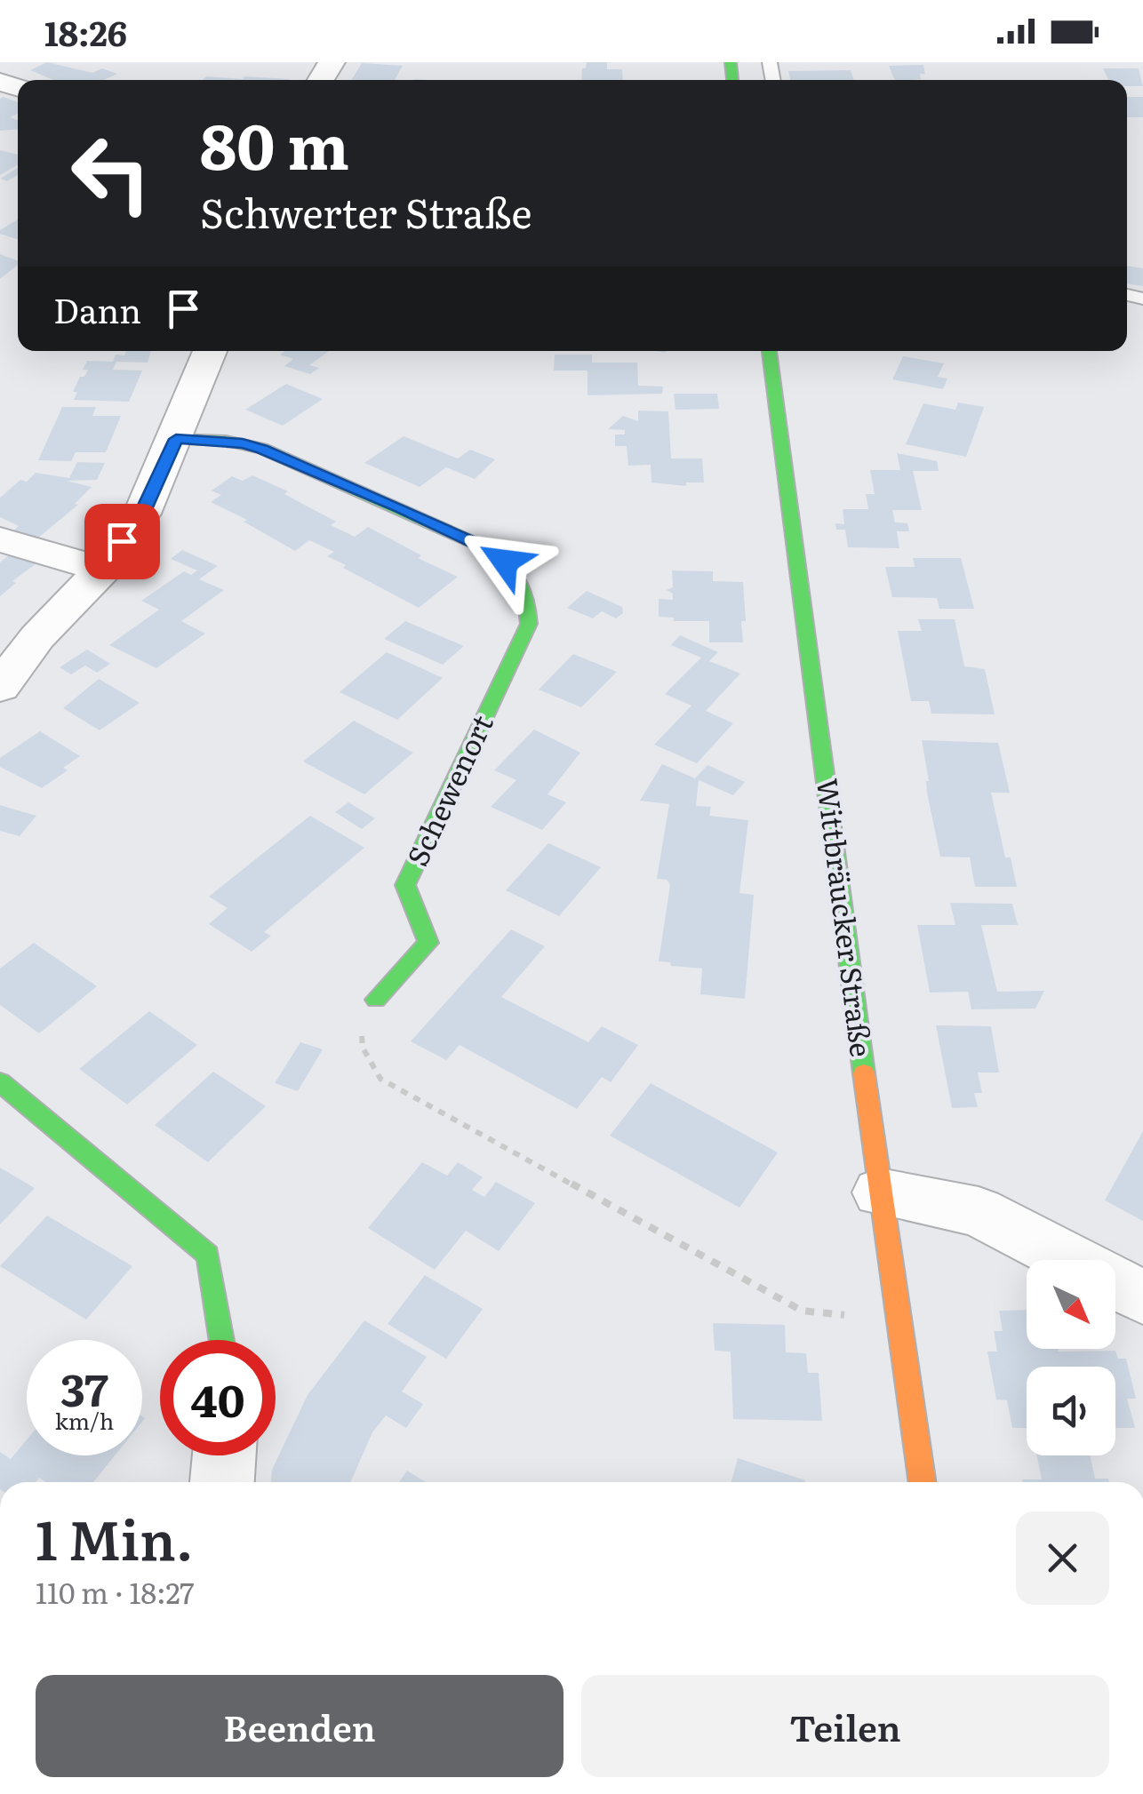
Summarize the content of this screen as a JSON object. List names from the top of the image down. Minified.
{"streets":{"main road":["Schewenort","Wittbräucker Straße"]},"north":"bottom right","page":{"status":"18:26","turn":["80 m","Schwerter Straße"],"then":"Dann","speed":"37 km/h","limit":"40","heading":["1 Min.","110 m · 18:27"],"buttons":["Beenden","Teilen"]}}
